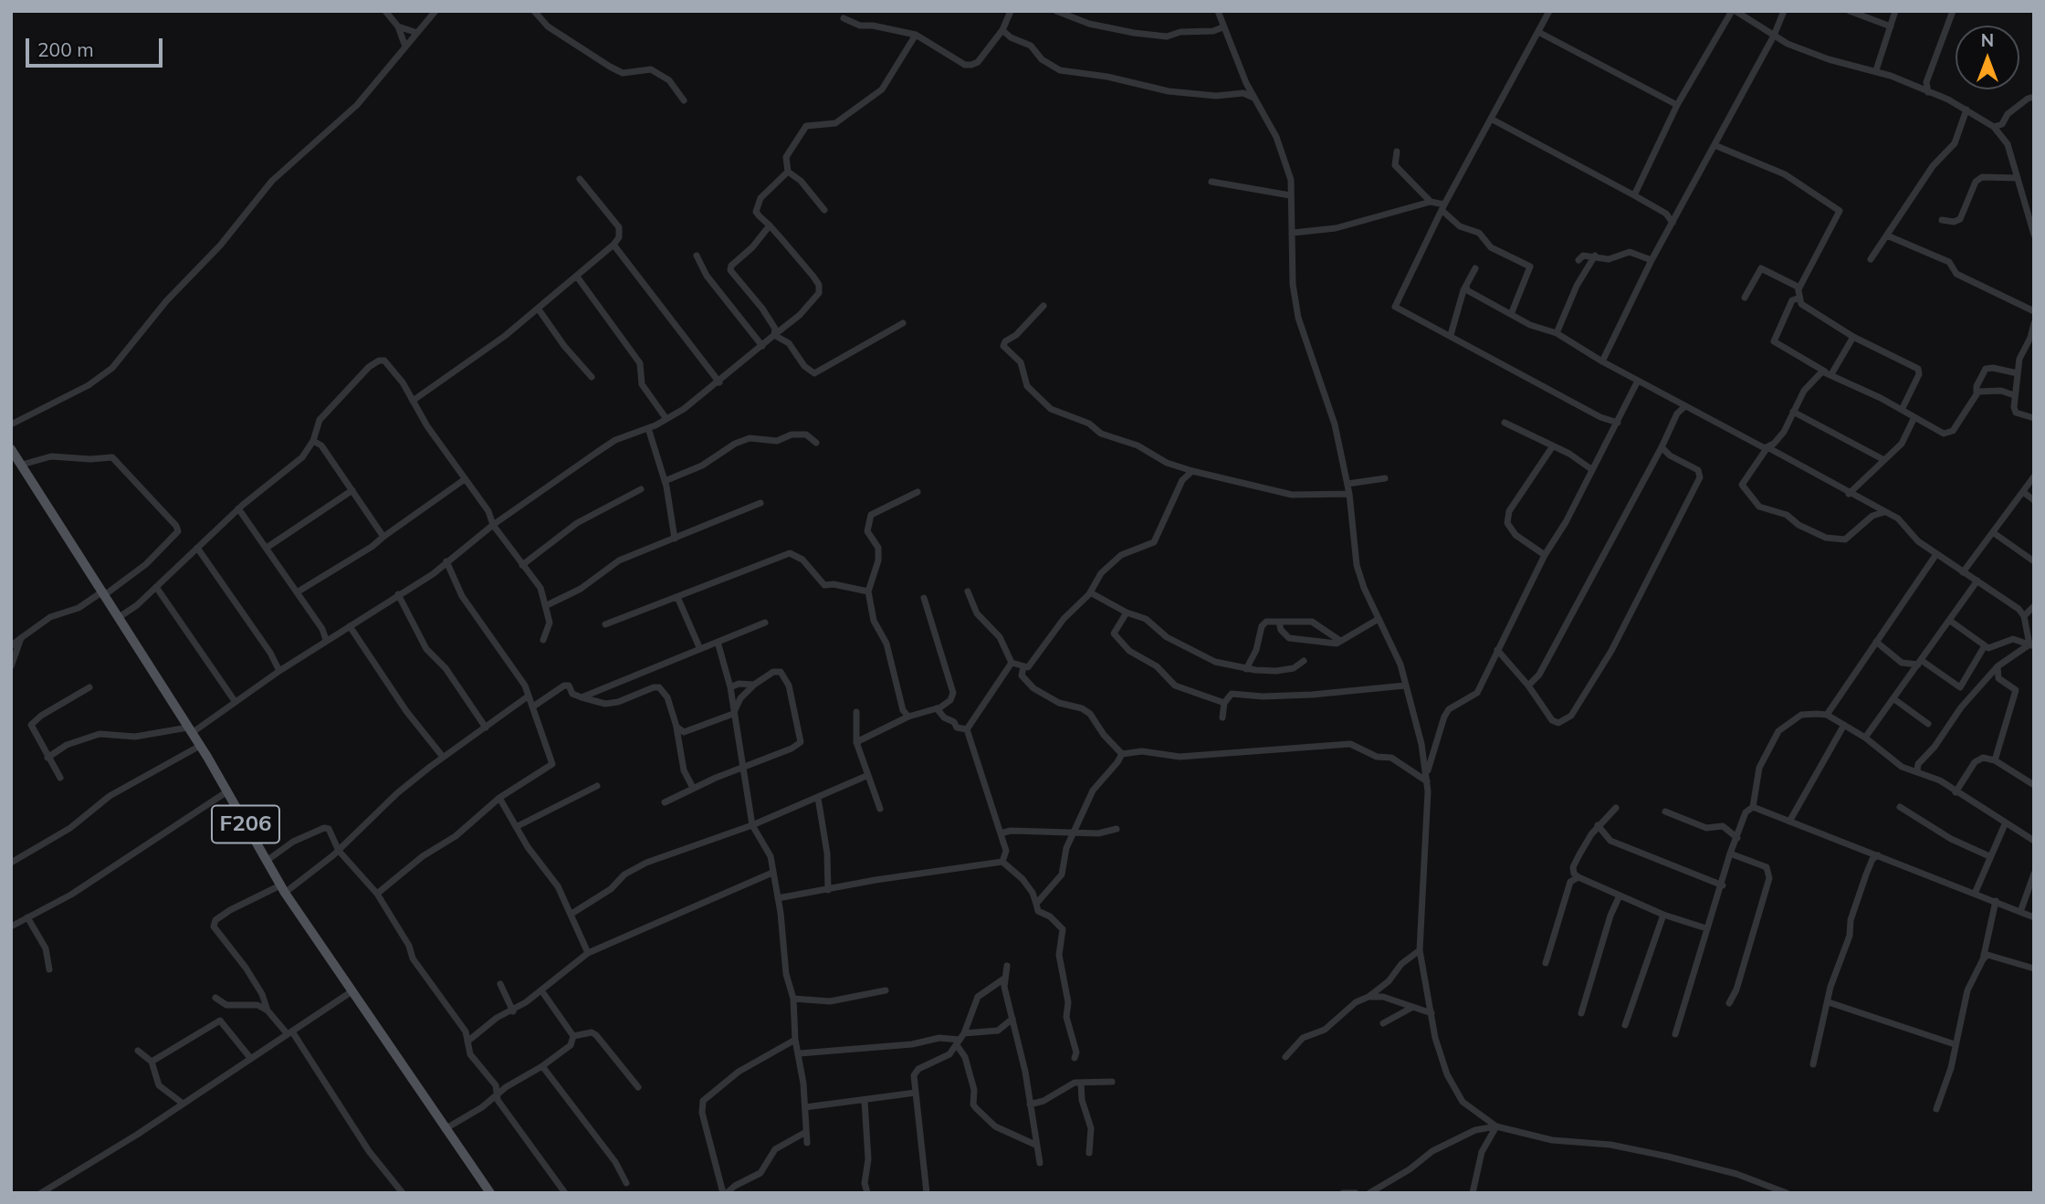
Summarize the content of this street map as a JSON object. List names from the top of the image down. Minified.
{"streets":{"main road":["F206"]},"scale_bar":"200 m","north":"top"}
